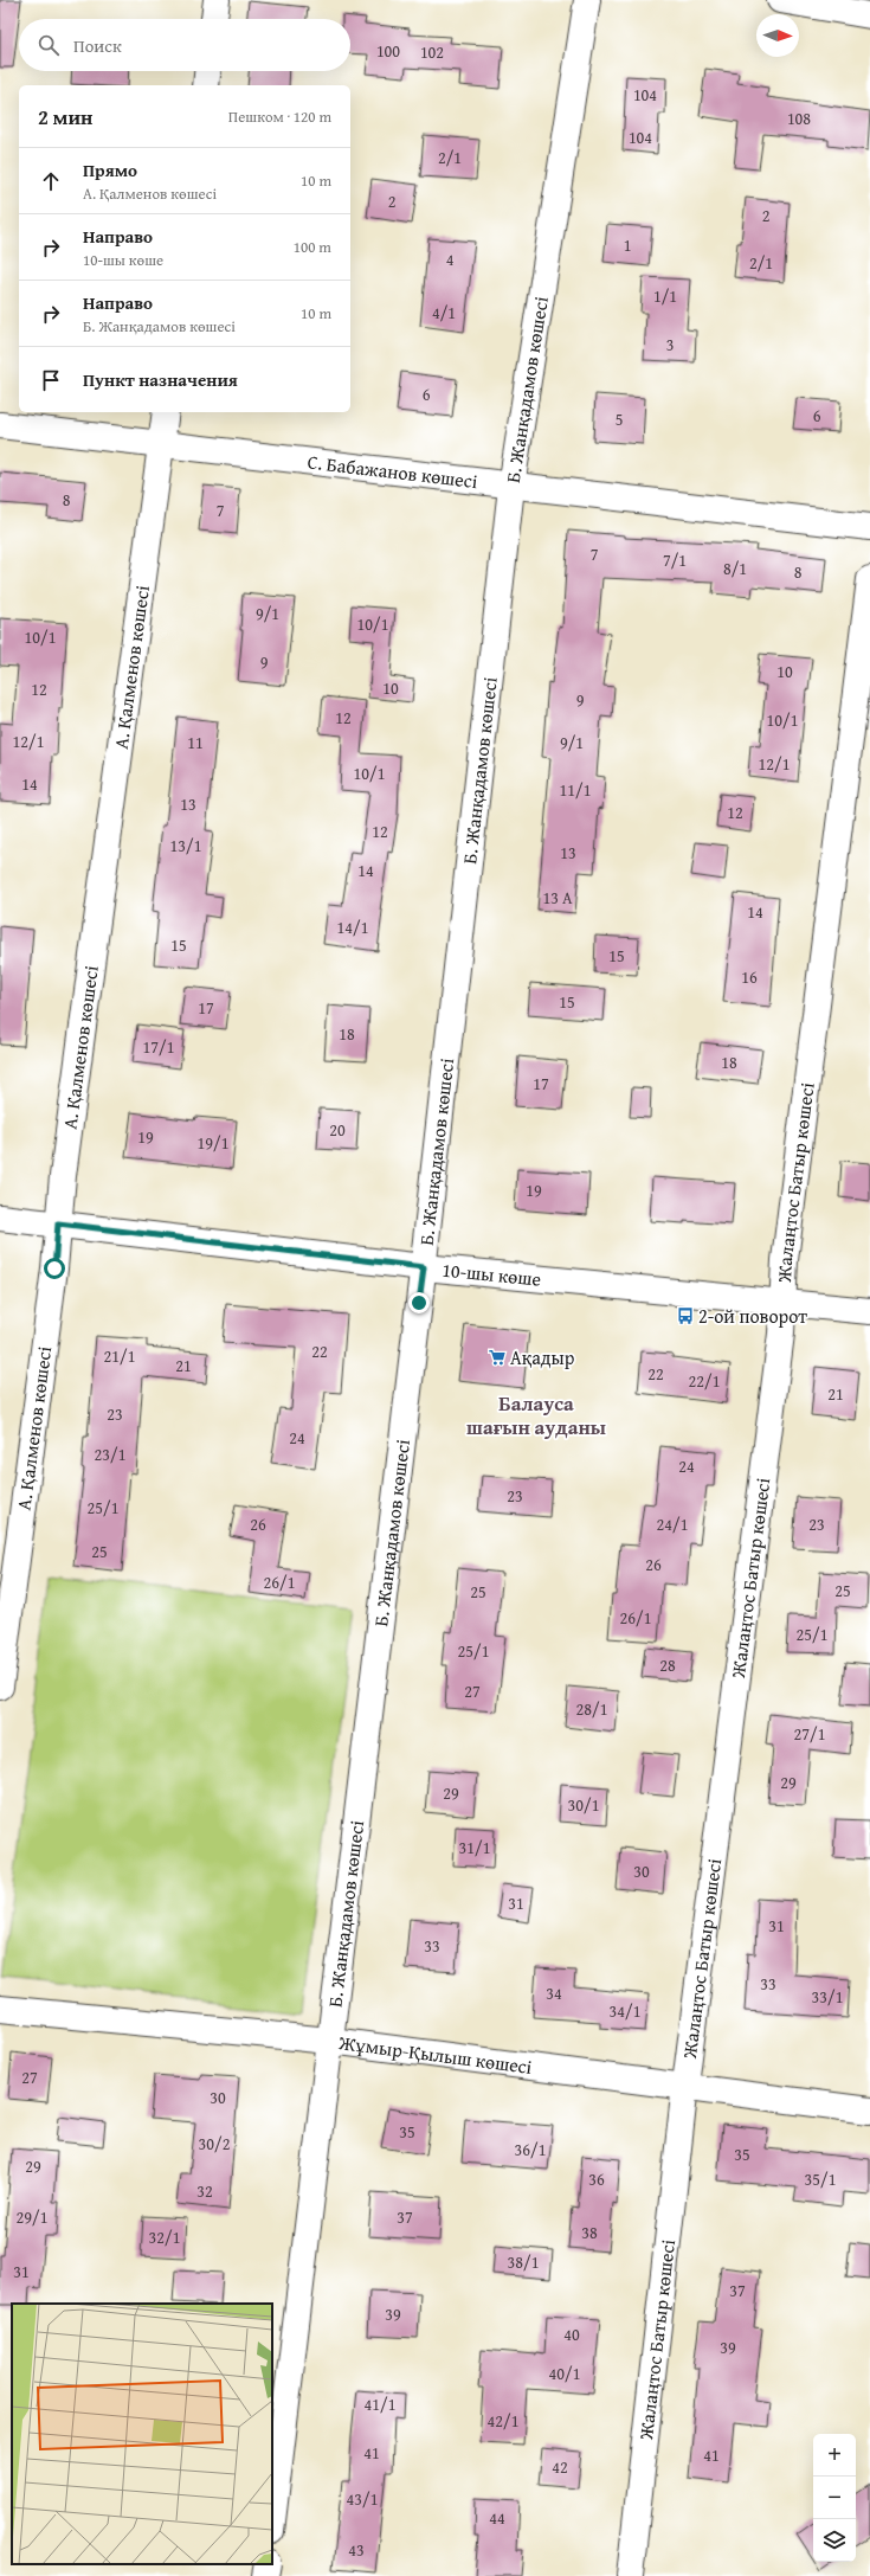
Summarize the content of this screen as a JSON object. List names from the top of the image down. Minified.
{"streets":{"street":["Б. Жанқадамов көшесі","С. Бабажанов көшесі","А. Қалменов көшесі","Жалаңтос Батыр көшесі","10-шы көше","Жұмыр-Қылыш көшесі"]},"crossings":[["Б. Жанқадамов көшесі","С. Бабажанов көшесі"],["Б. Жанқадамов көшесі","10-шы көше"],["Б. Жанқадамов көшесі","Жұмыр-Қылыш көшесі"],["С. Бабажанов көшесі","А. Қалменов көшесі"],["А. Қалменов көшесі","10-шы көше"],["Жалаңтос Батыр көшесі","10-шы көше"],["Жалаңтос Батыр көшесі","Жұмыр-Қылыш көшесі"]],"districts":["Балауса шағын ауданы"],"places":{"bus stop":["2-ой поворот"],"supermarket":["Ақадыр"]},"house_numbers":["100","102","104","108","104","2/1","2","2","1","4","2/1","1/1","4/1","3","6","6","5","8","7","7","7/1","8/1","8","9/1","10/1","10/1","9","10","10","12","9","12","10/1","12/1","11","9/1","12/1","10/1","14","11/1","13","12","12","13/1","13","14","13 А","14","14/1","15","15","16","15","17","18","17/1","18","17","20","19","19/1","19","22","21/1","21","22","22/1","21","23","24","23/1","24","23","25/1","26","24/1","23","25","26","26/1","25","25","26/1","25/1","25/1","28","27","28/1","27/1","29","29","30/1","31/1","30","31","31","33","33","34","33/1","34/1","27","30","35","30/2","36/1","35","29","36","35/1","32","29/1","37","38","32/1","38/1","31","37","39","40","39","40/1","41/1","42/1","41","41","42","43/1","44","43"],"north":"right","page":{"search":"Поиск","heading":["2 мин","Пешком · 120 m"],"list":[["Прямо","А. Қалменов көшесі","10 m"],["Направо","10-шы көше","100 m"],["Направо","Б. Жанқадамов көшесі","10 m"],"Пункт назначения"],"map_buttons":["+","−"]}}
